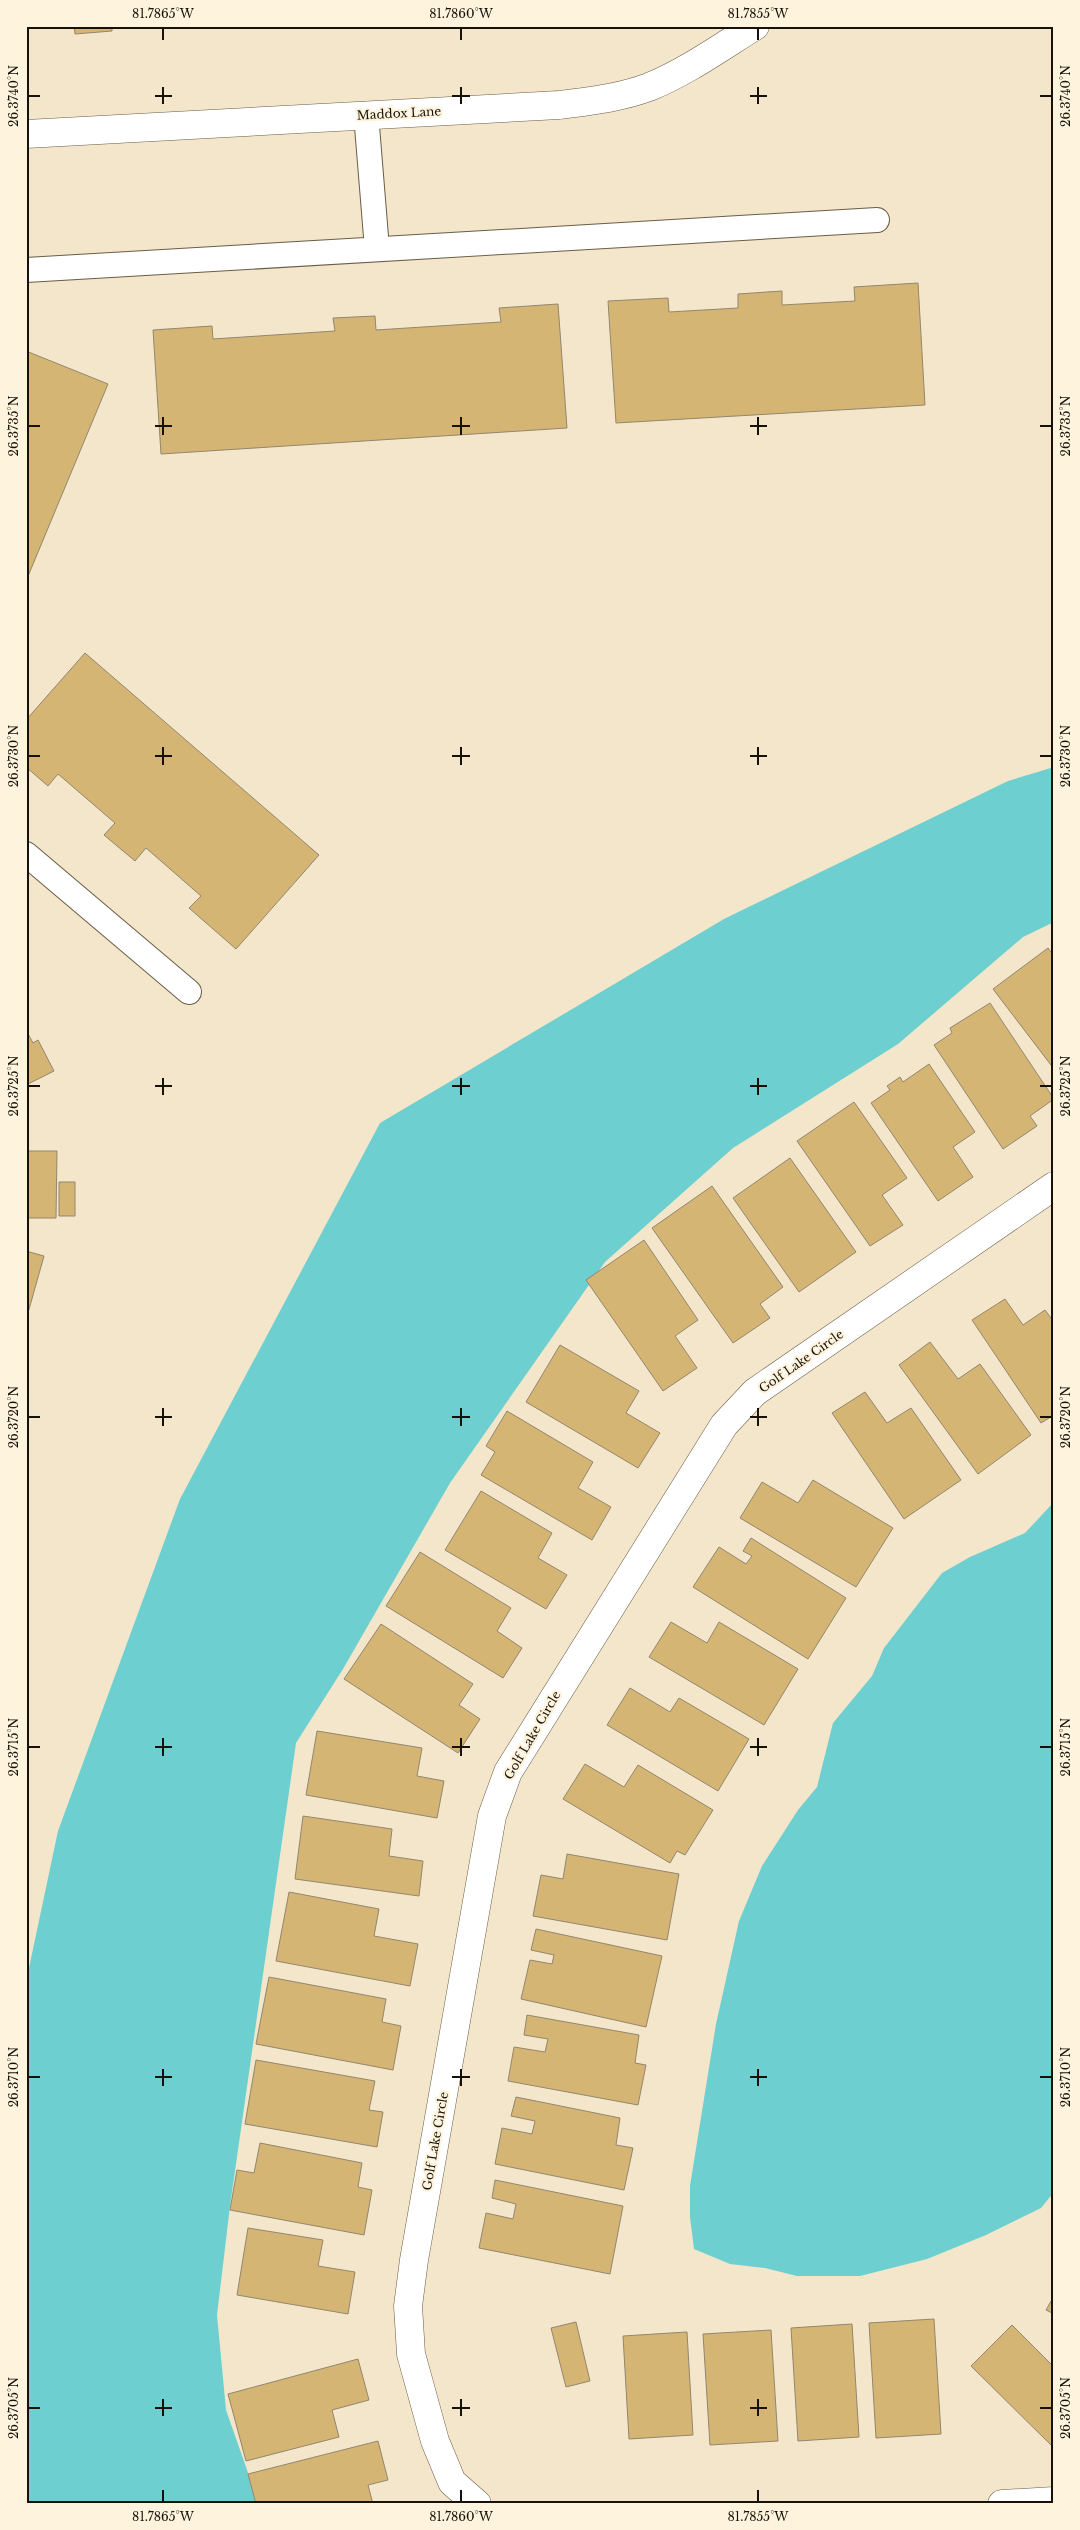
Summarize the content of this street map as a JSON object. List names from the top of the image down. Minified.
{"streets":{"street":["Maddox Lane","Golf Lake Circle"]},"coordinates":["81.7865°W","81.7860°W","81.7855°W","26.3740°N","26.3735°N","26.3730°N","26.3725°N","26.3720°N","26.3715°N","26.3710°N","26.3705°N"]}
